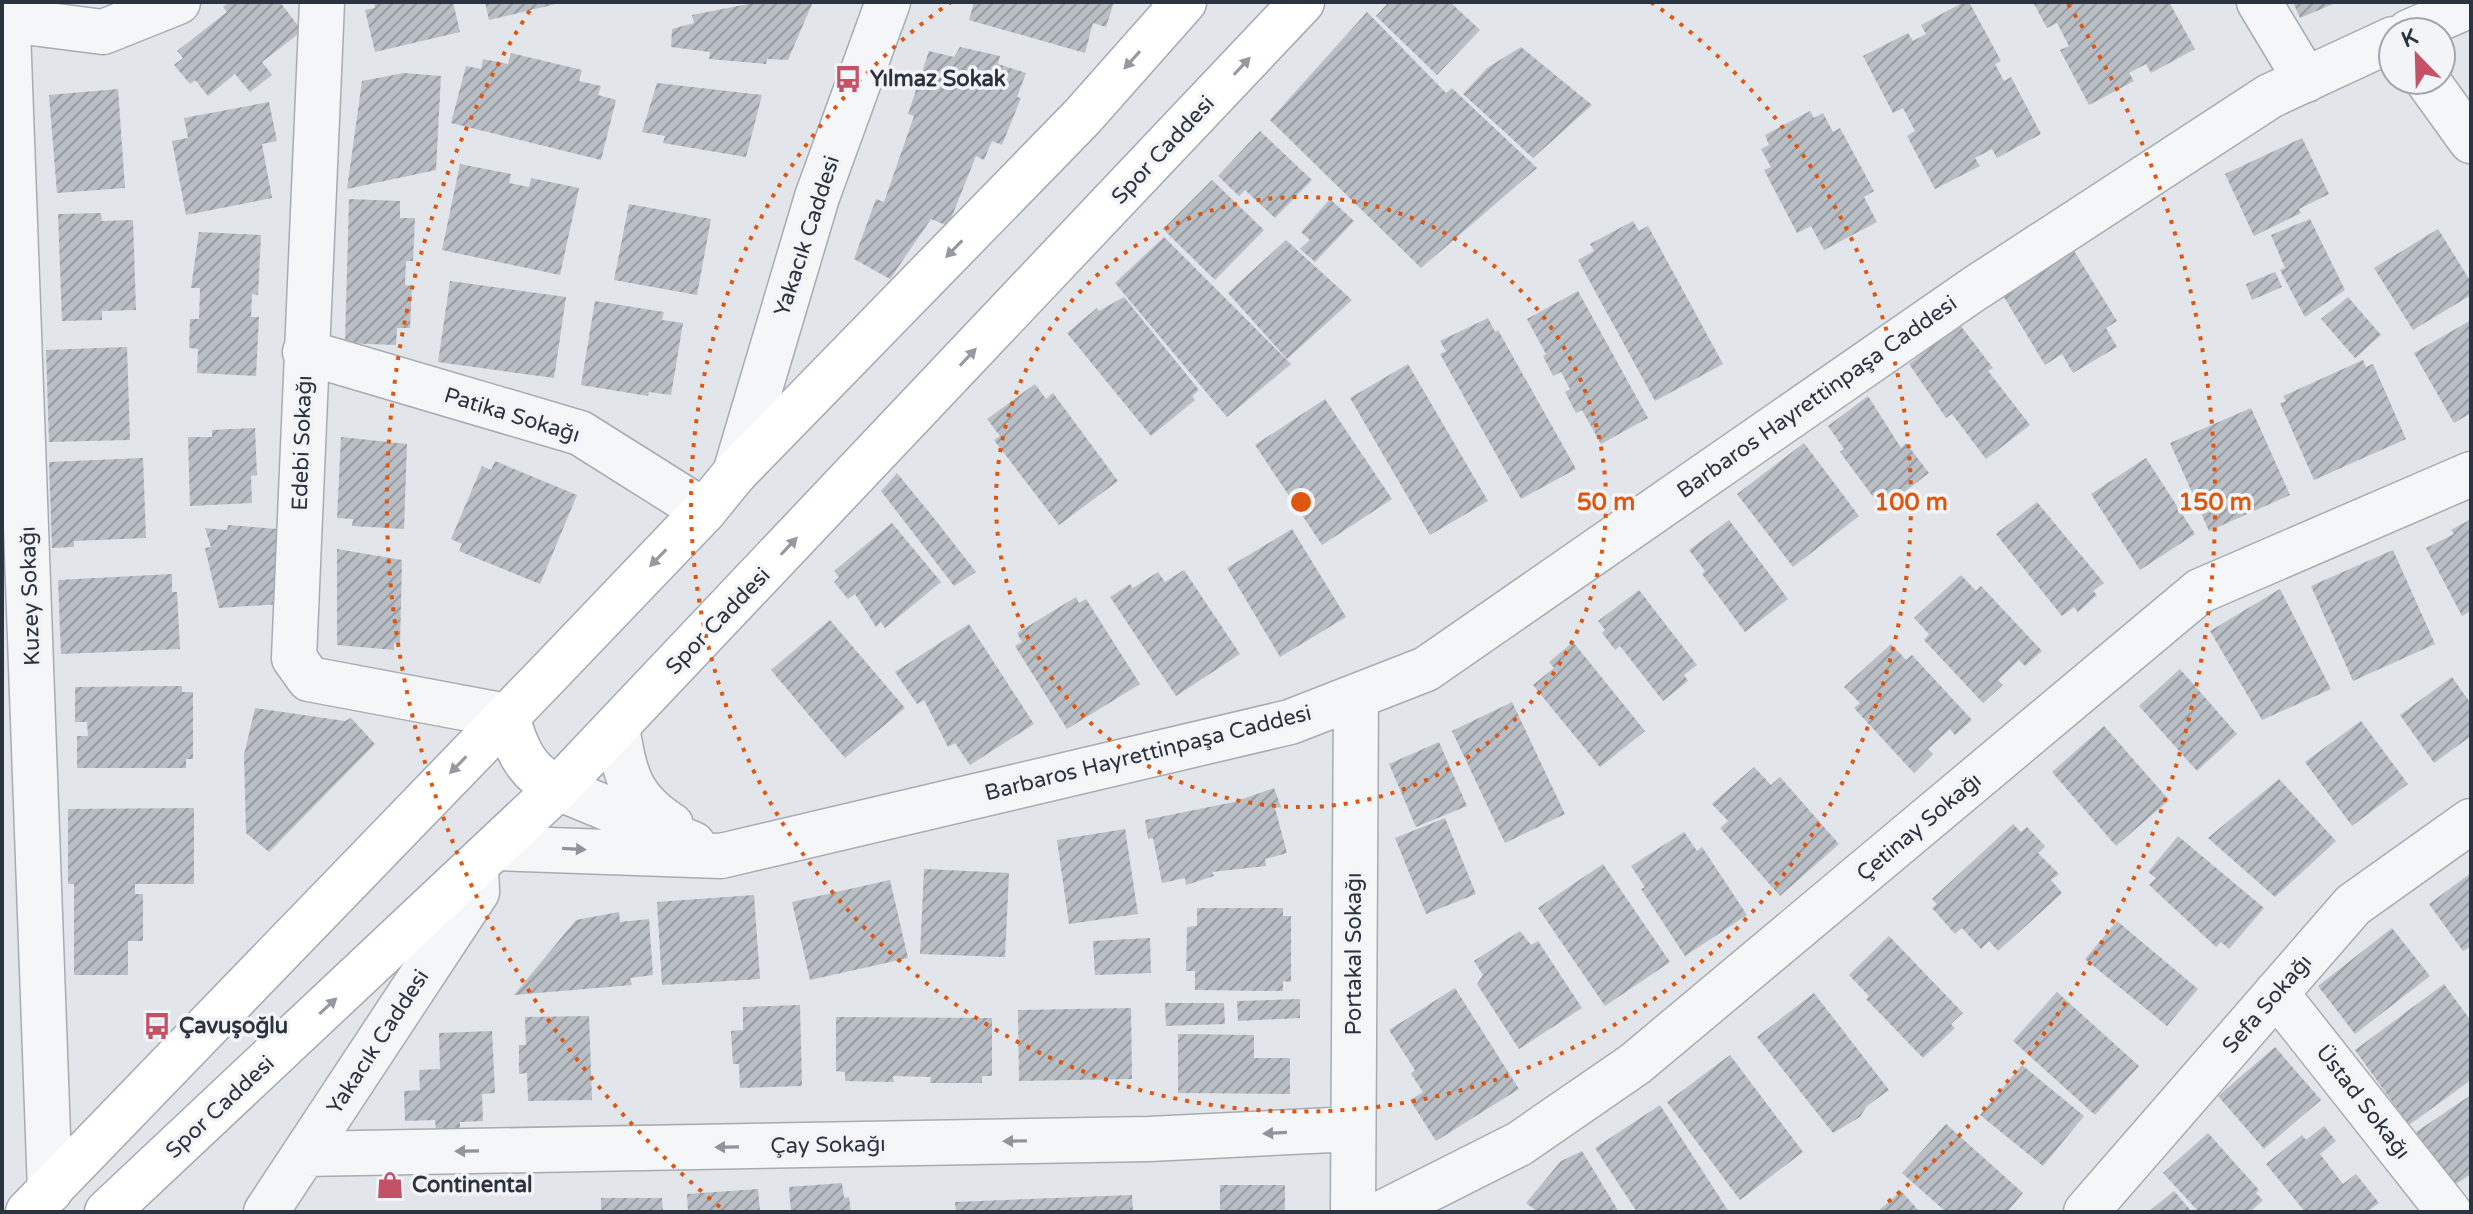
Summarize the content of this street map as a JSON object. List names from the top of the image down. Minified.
{"streets":{"main road":["Spor Caddesi"],"street":["Yakacık Caddesi","Barbaros Hayrettinpaşa Caddesi","Patika Sokağı","Edebi Sokağı","Kuzey Sokağı","Çetinay Sokağı","Portakal Sokağı","Sefa Sokağı","Üstad Sokağı","Çay Sokağı"]},"crossings":[["Spor Caddesi","Yakacık Caddesi"],["Spor Caddesi","Barbaros Hayrettinpaşa Caddesi"],["Yakacık Caddesi","Barbaros Hayrettinpaşa Caddesi"],["Yakacık Caddesi","Çay Sokağı"],["Barbaros Hayrettinpaşa Caddesi","Portakal Sokağı"],["Patika Sokağı","Edebi Sokağı"],["Portakal Sokağı","Çay Sokağı"],["Sefa Sokağı","Üstad Sokağı"]],"one_way":["Çay Sokağı"],"places":{"bus stop":["Yılmaz Sokak","Çavuşoğlu"],"shop":["Continental"]},"north":"top left","rings":["50 m","100 m","150 m"]}
